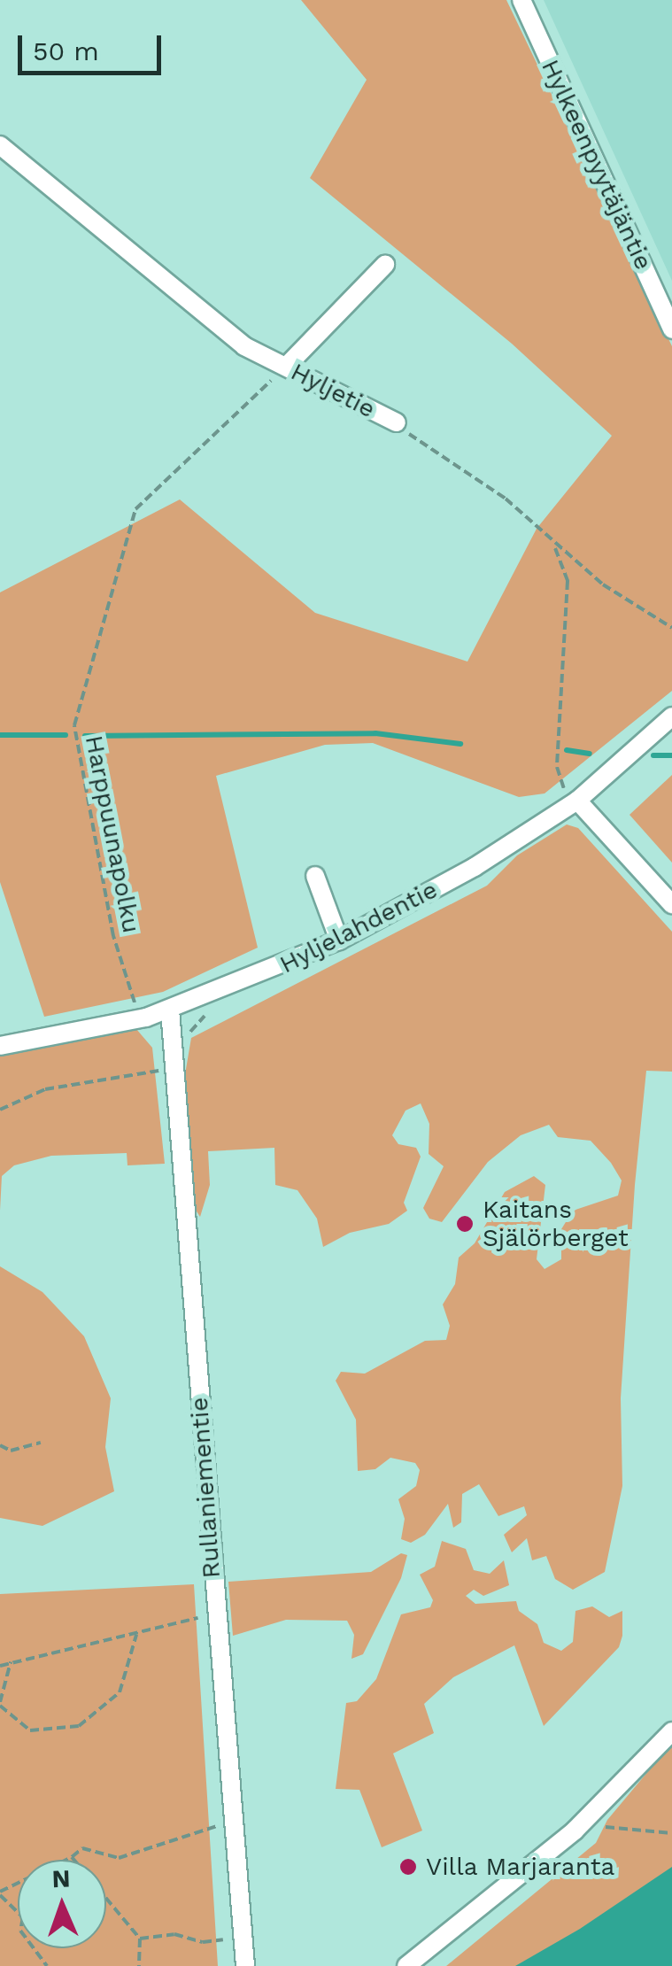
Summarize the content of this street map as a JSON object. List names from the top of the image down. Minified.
{"streets":{"street":["Hylkeenpyytäjäntie","Hyljetie","Hyljelahdentie","Rullaniementie"],"path":["Harppuunapolku"]},"crossings":[["Hyljetie","Harppuunapolku"],["Hyljelahdentie","Rullaniementie"]],"places":["Kaitans Själörberget","Villa Marjaranta"],"scale_bar":"50 m","north":"top"}
